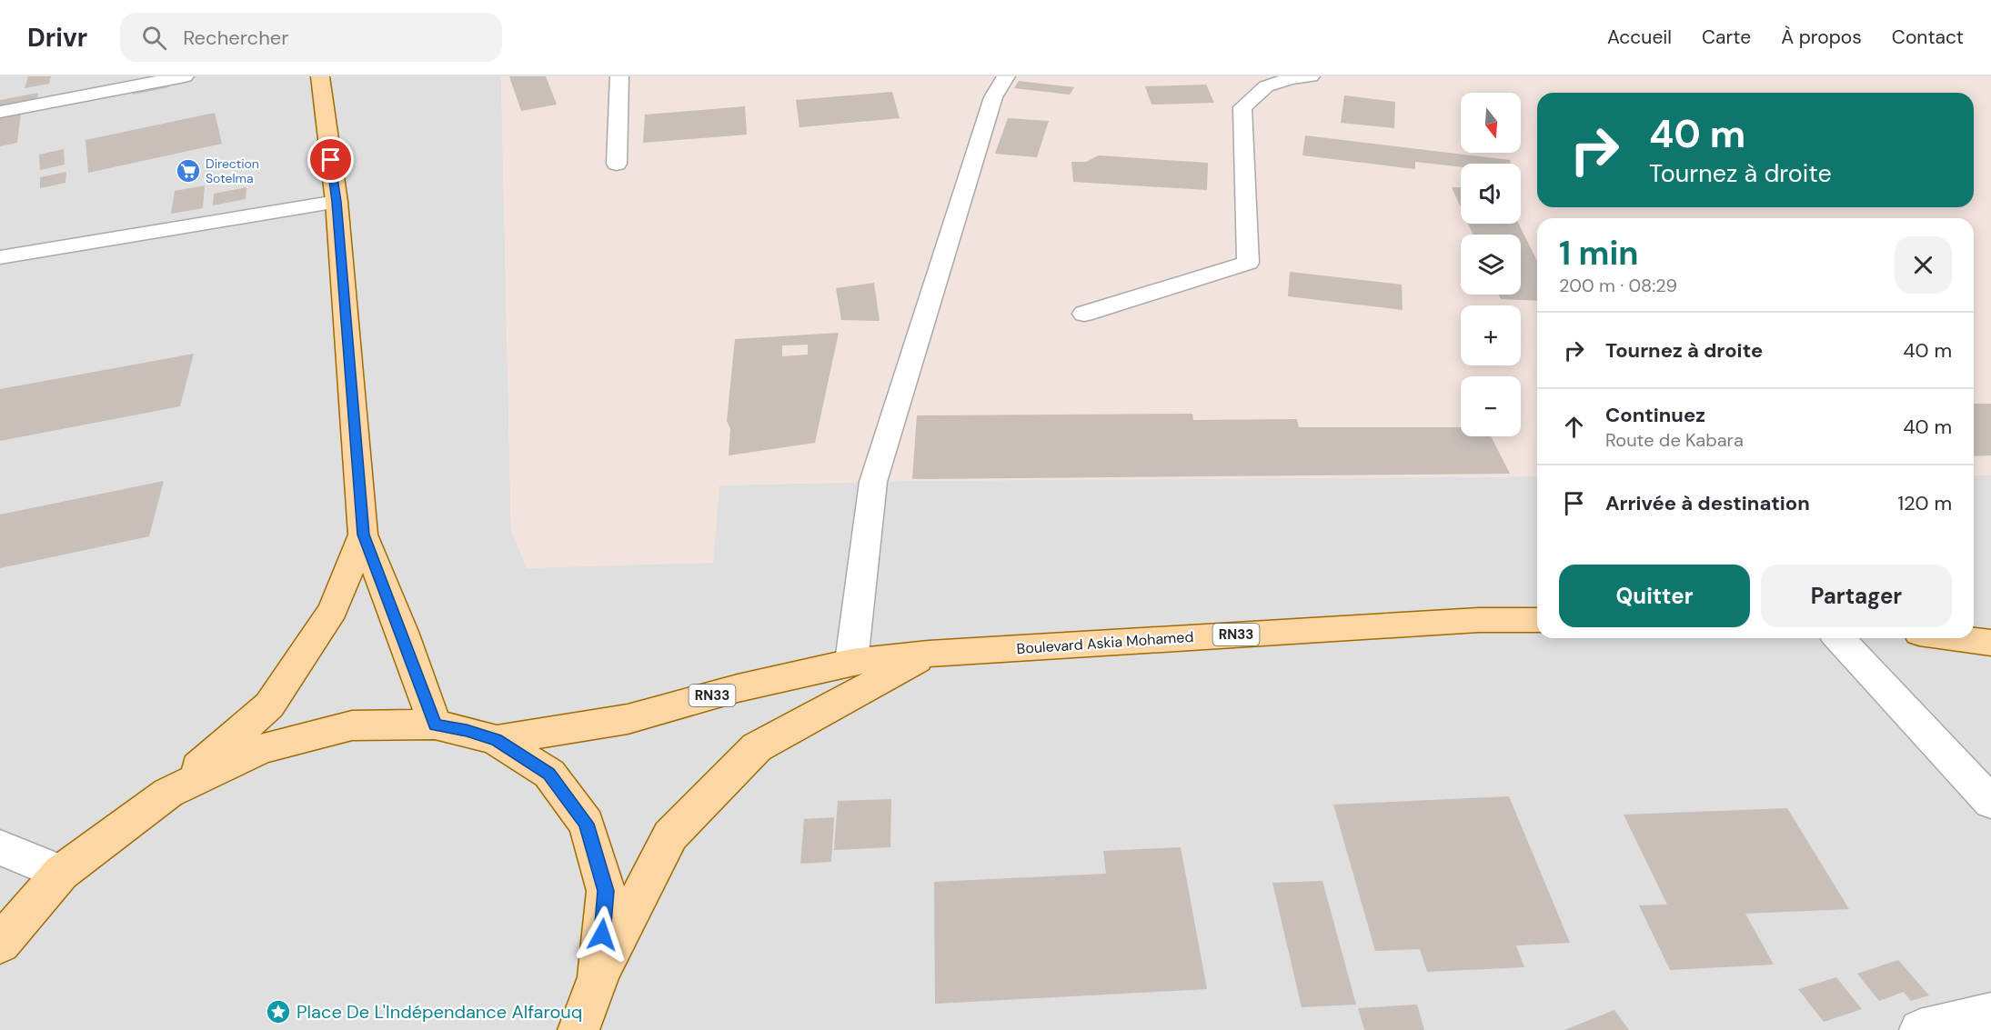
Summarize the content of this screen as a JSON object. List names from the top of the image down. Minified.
{"streets":{"main road":["RN33","Boulevard Askia Mohamed"]},"crossings":[["RN33","Boulevard Askia Mohamed"]],"places":{"supermarket":["Direction Sotelma"],"place":["Place De L'Indépendance Alfarouq"]},"north":"bottom","page":{"header":"Drivr","search":"Rechercher","nav":["Accueil","Carte","À propos","Contact"],"map_buttons":["+","−"],"turn":["40 m","Tournez à droite"],"heading":["1 min","200 m · 08:29"],"list":[{"name":"Tournez à droite","value":"40 m"},{"name":"Continuez","note":"Route de Kabara","value":"40 m"},{"name":"Arrivée à destination","value":"120 m"}],"buttons":["Quitter","Partager"]}}
